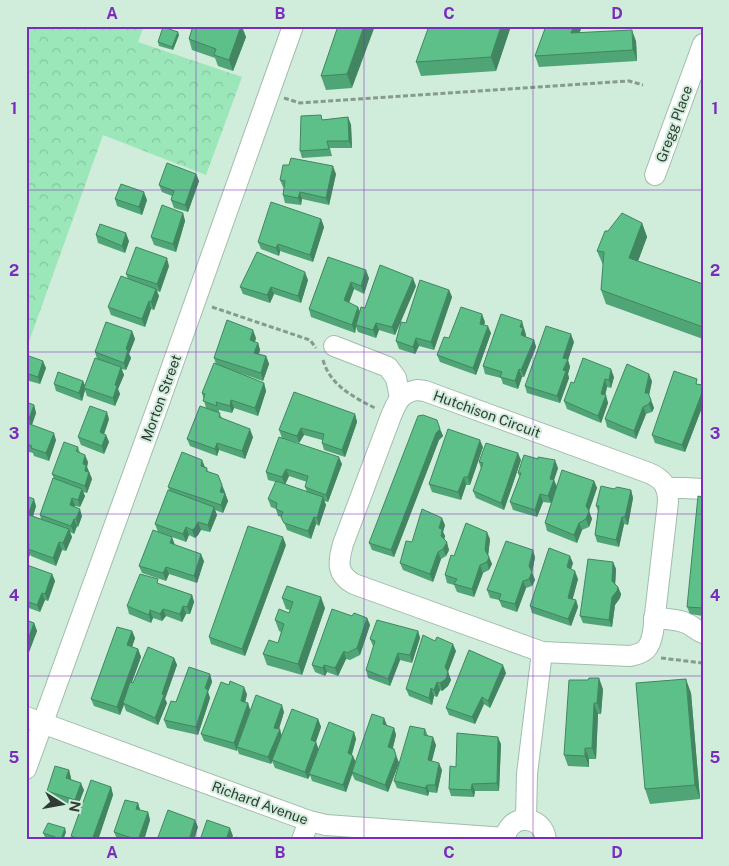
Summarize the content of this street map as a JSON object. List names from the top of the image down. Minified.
{"streets":{"street":["Gregg Place","Morton Street","Hutchison Circuit","Richard Avenue"]},"crossings":[["Morton Street","Richard Avenue"]],"north":"right","grid":{"columns":["A","B","C","D"],"rows":["1","2","3","4","5"]}}
